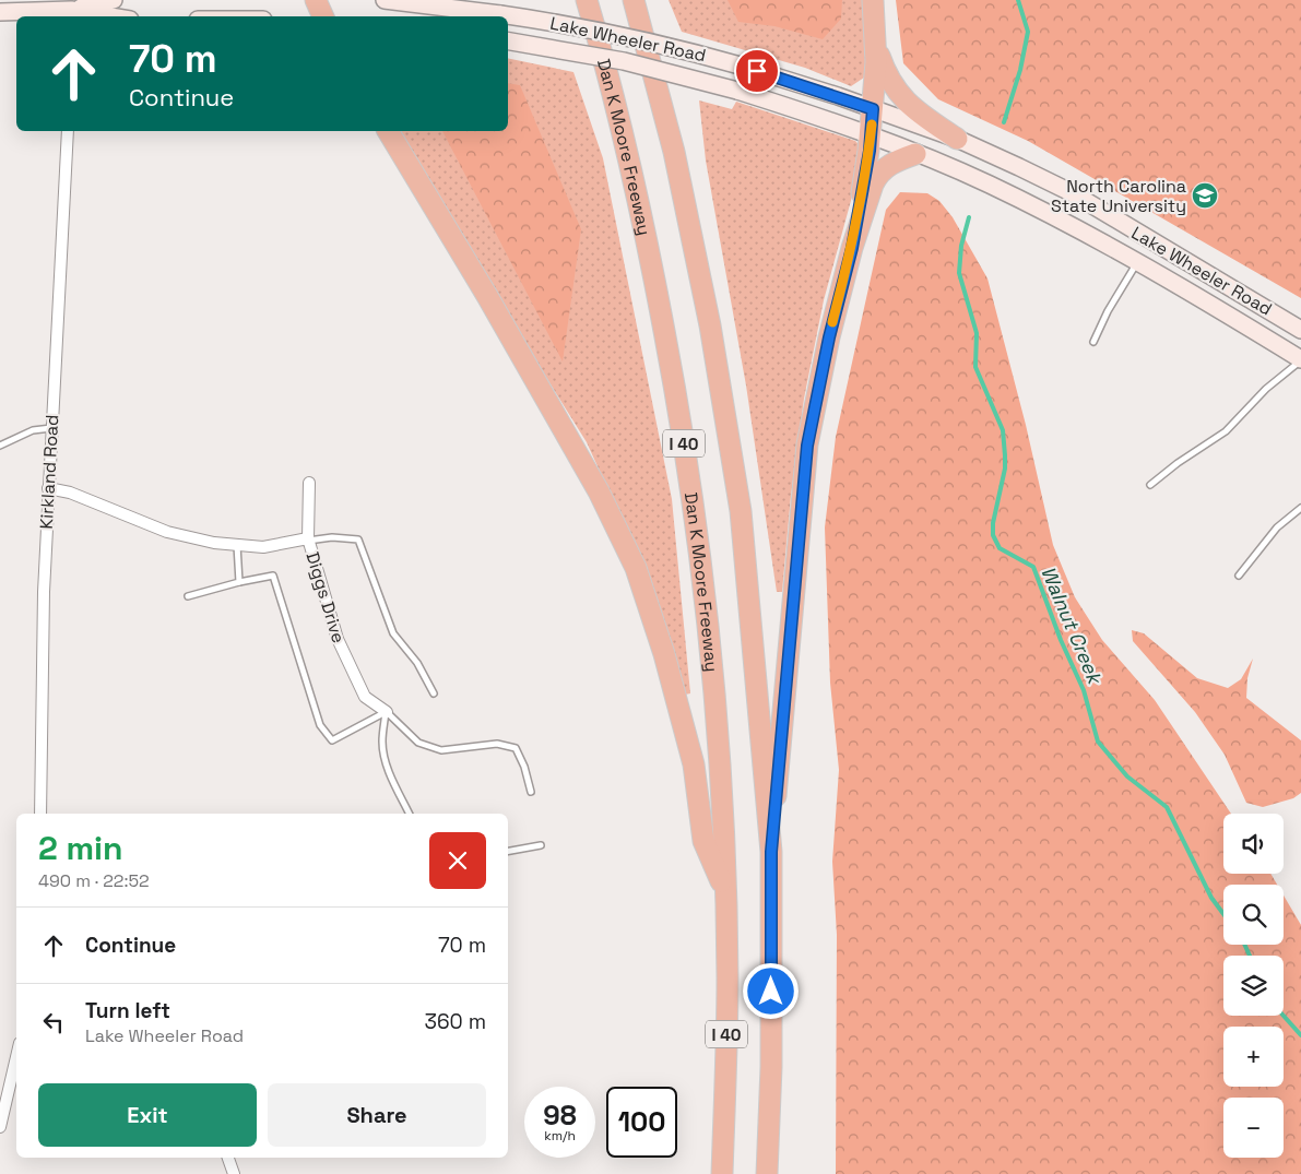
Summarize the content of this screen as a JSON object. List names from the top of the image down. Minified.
{"streets":{"highway":["Dan K Moore Freeway","I 40"],"main road":["Lake Wheeler Road"],"street":["Kirkland Road","Diggs Drive"]},"crossings":[["Kirkland Road","Diggs Drive"]],"water":["Walnut Creek"],"places":{"school or university":["North Carolina State University"]},"page":{"turn":["70 m","Continue"],"map_buttons":["+","−"],"heading":["2 min","490 m · 22:52"],"list":[{"name":"Continue","value":"70 m"},{"name":"Turn left","note":"Lake Wheeler Road","value":"360 m"}],"buttons":["Exit","Share"],"speed":"98 km/h","limit":"100"}}
